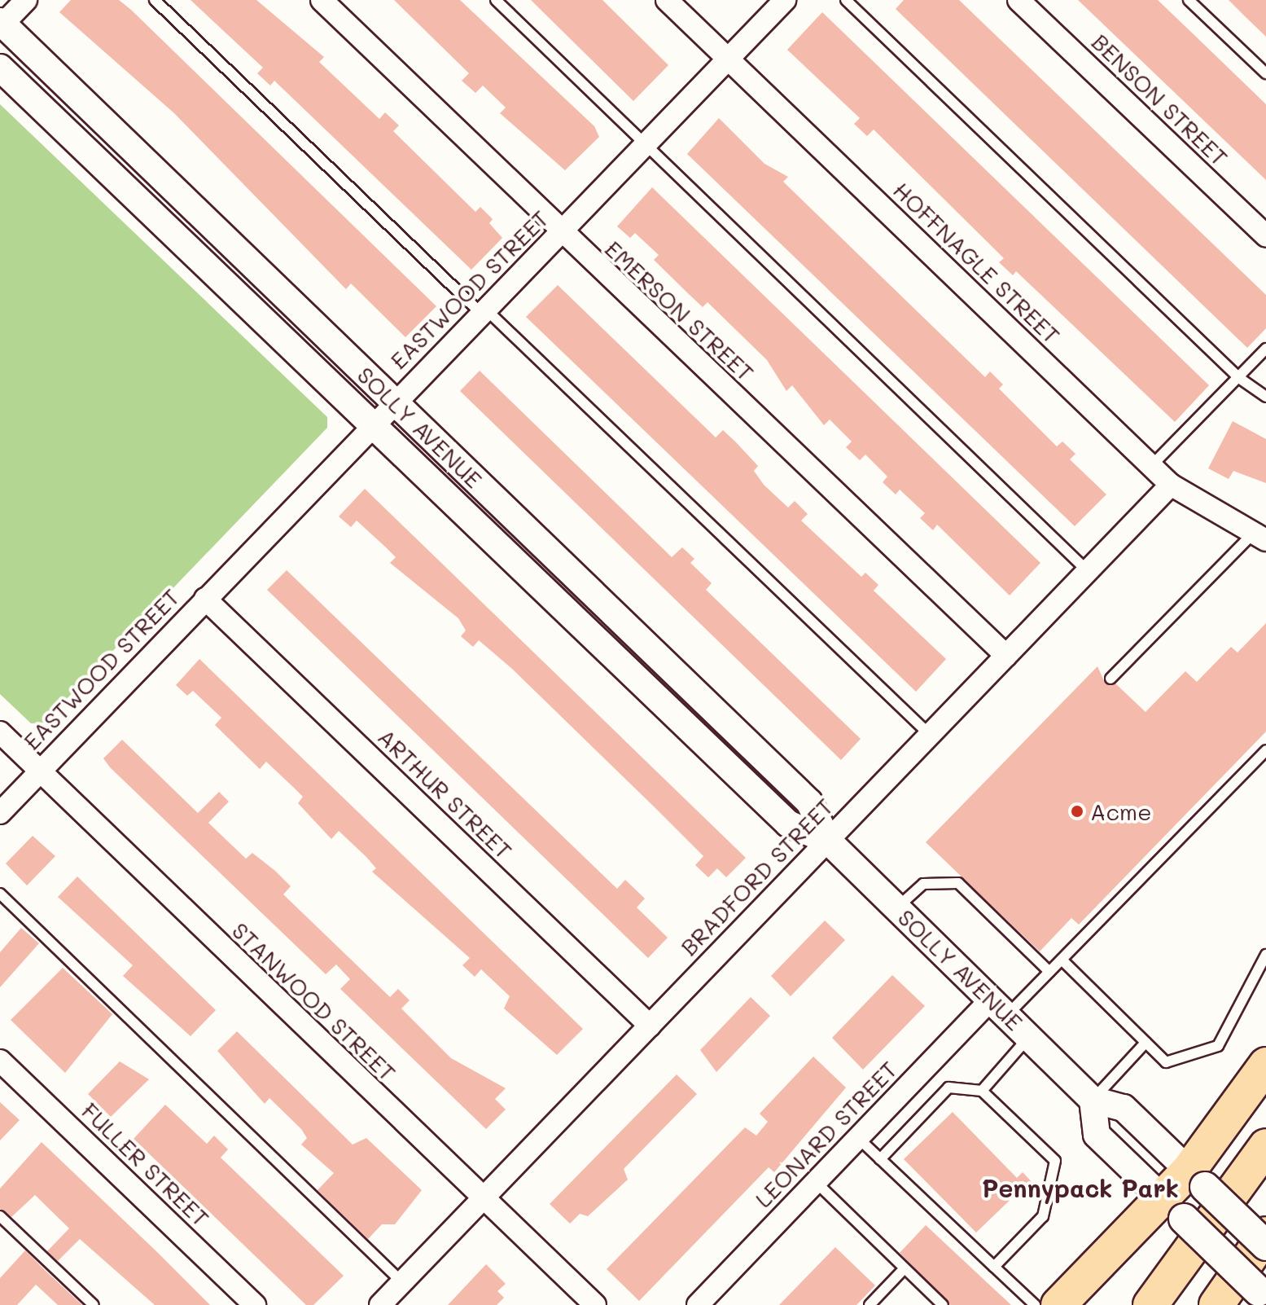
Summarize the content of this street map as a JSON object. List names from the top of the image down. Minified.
{"streets":{"street":["BENSON STREET","HOFFNAGLE STREET","EASTWOOD STREET","EMERSON STREET","SOLLY AVENUE","ARTHUR STREET","BRADFORD STREET","STANWOOD STREET","LEONARD STREET","FULLER STREET"]},"crossings":[["HOFFNAGLE STREET","EASTWOOD STREET"],["HOFFNAGLE STREET","BRADFORD STREET"],["EASTWOOD STREET","EMERSON STREET"],["EASTWOOD STREET","SOLLY AVENUE"],["EASTWOOD STREET","ARTHUR STREET"],["EASTWOOD STREET","STANWOOD STREET"],["EMERSON STREET","BRADFORD STREET"],["SOLLY AVENUE","BRADFORD STREET"],["SOLLY AVENUE","LEONARD STREET"],["ARTHUR STREET","BRADFORD STREET"],["BRADFORD STREET","STANWOOD STREET"]],"districts":["Pennypack Park"],"places":["Acme"]}
